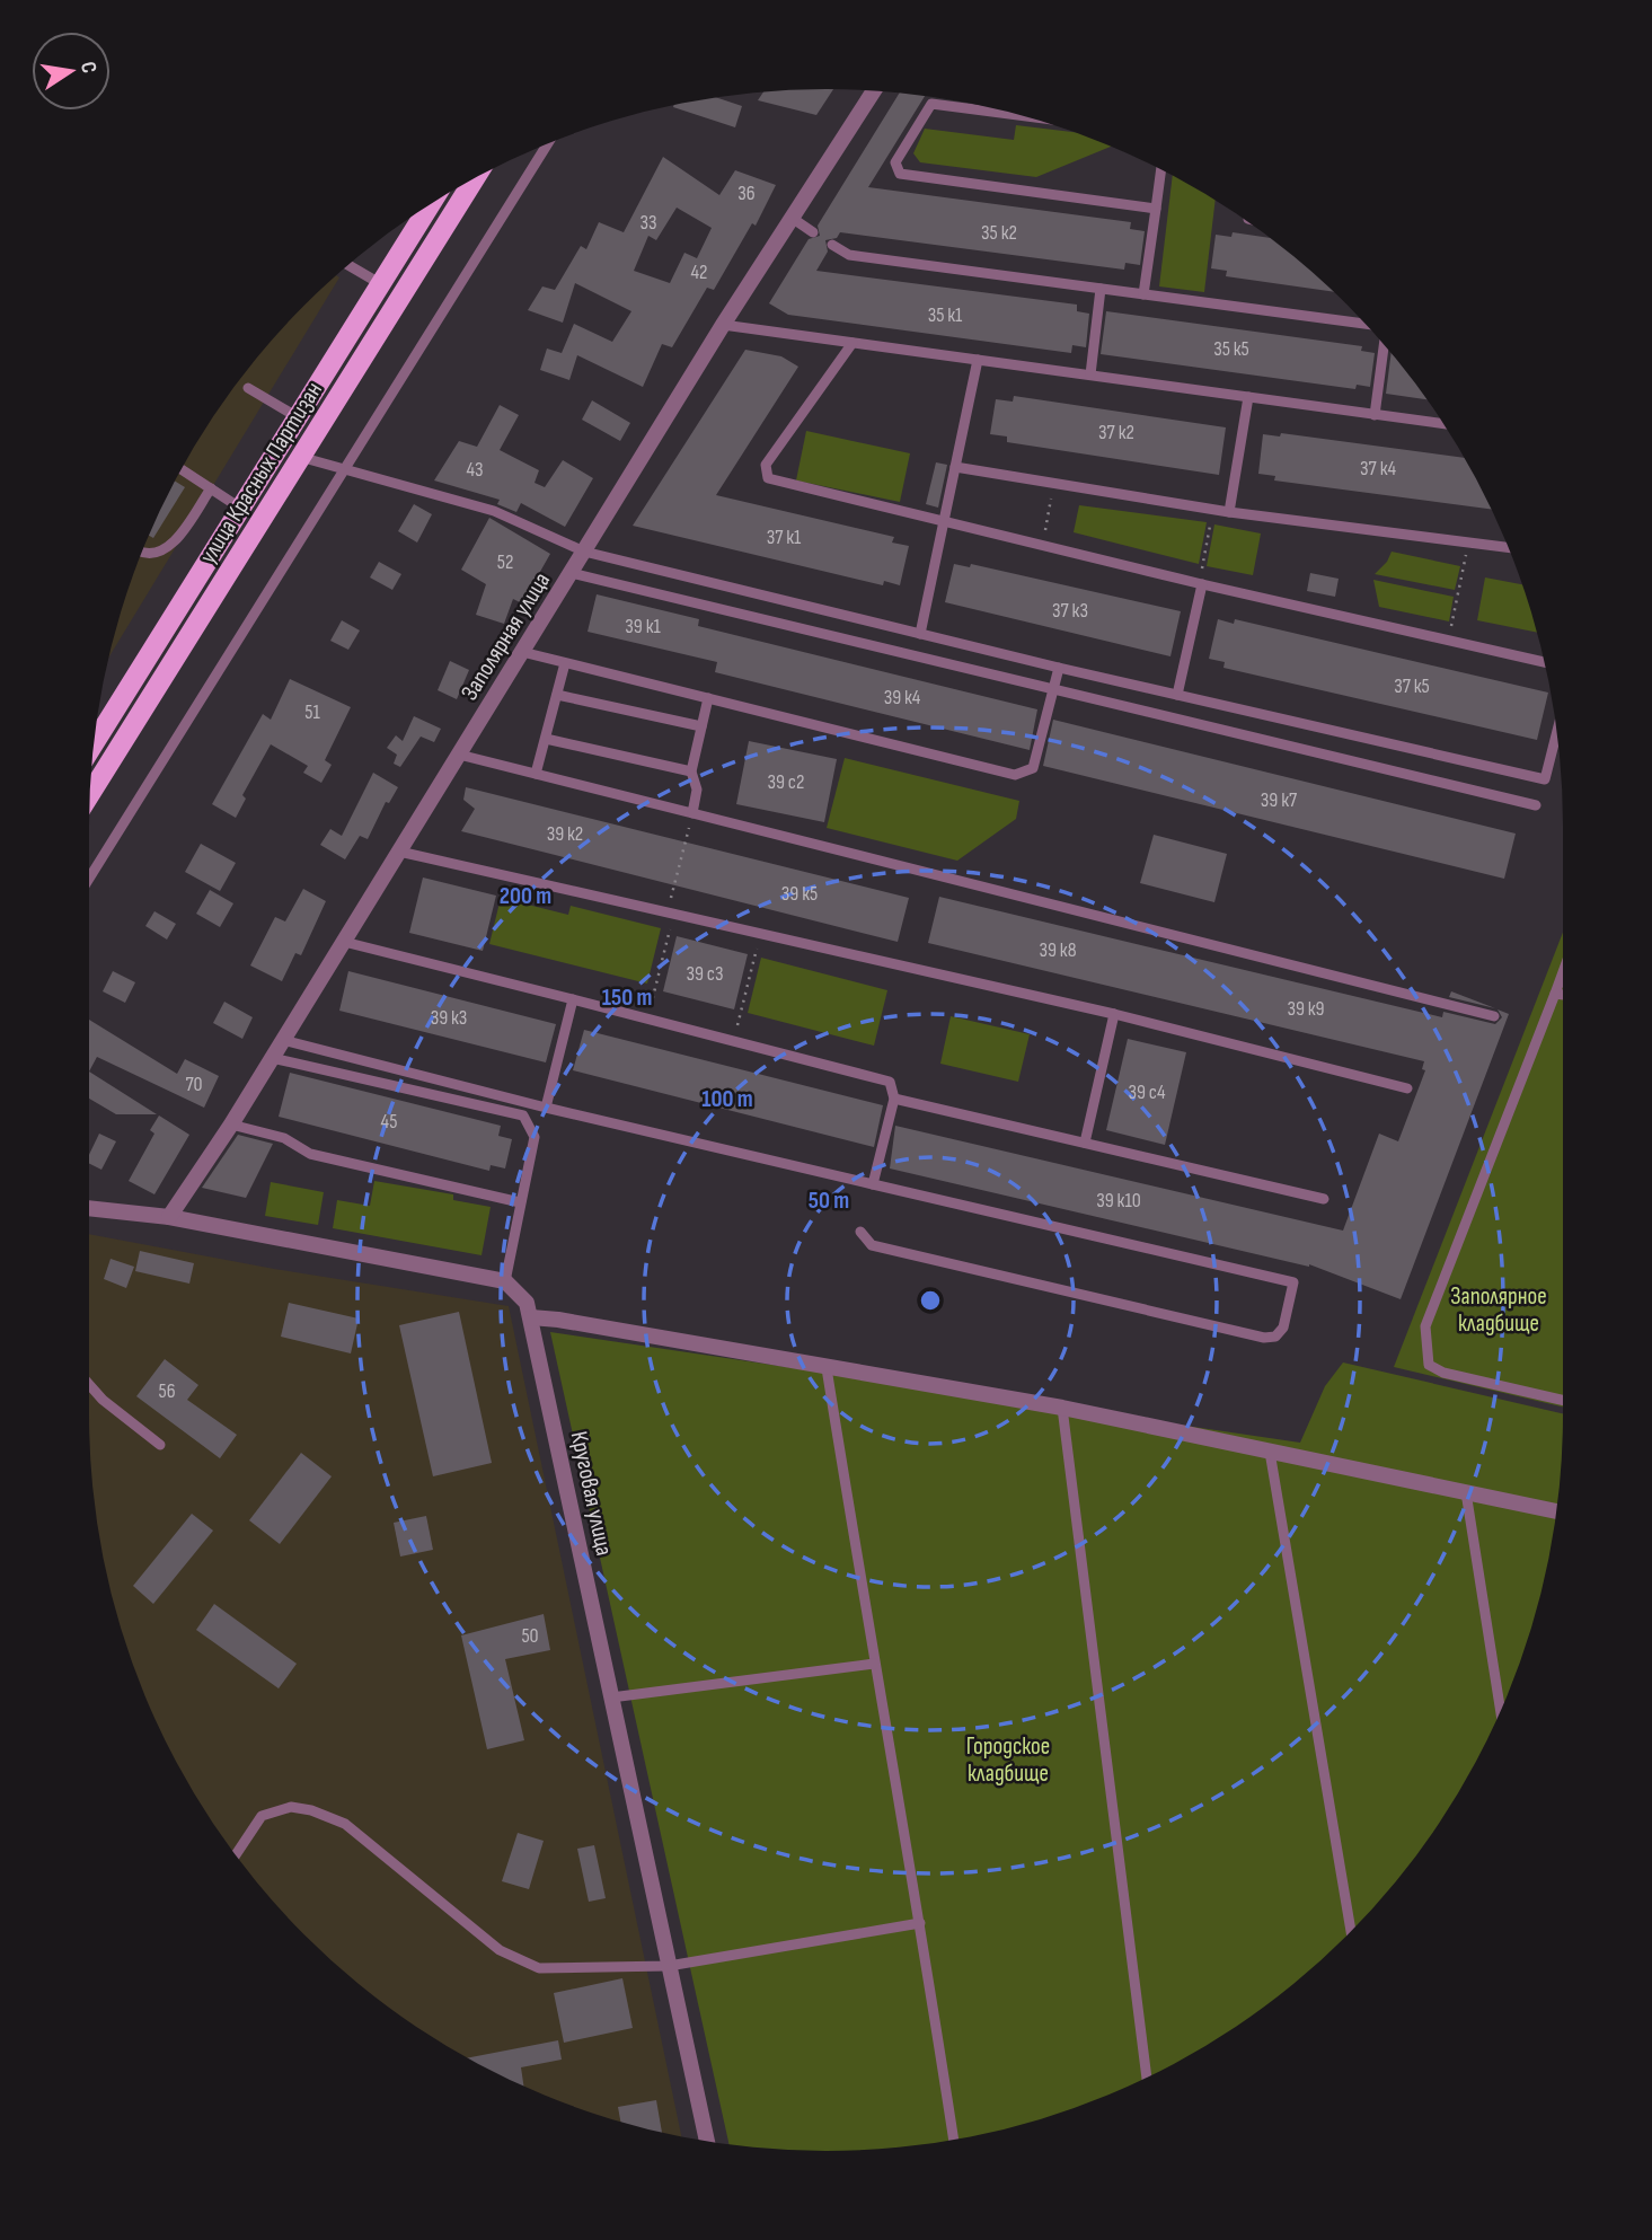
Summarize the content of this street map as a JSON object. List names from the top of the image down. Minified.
{"streets":{"main road":["улица Красных Партизан"],"street":["Заполярная улица","Круговая улица"]},"parks":["Заполярное кладбище","Городское кладбище"],"house_numbers":["36","33","35 к2","42","35 к1","35 к5","37 к2","37 к4","43","37 к1","52","37 к3","39 к1","37 к5","39 к4","51","39 с2","39 к7","39 к2","39 к5","39 к8","39 с3","39 к9","39 к3","70","39 с4","45","39 к10","56","50"],"north":"right","rings":["200 m","150 m","100 m","50 m"]}
